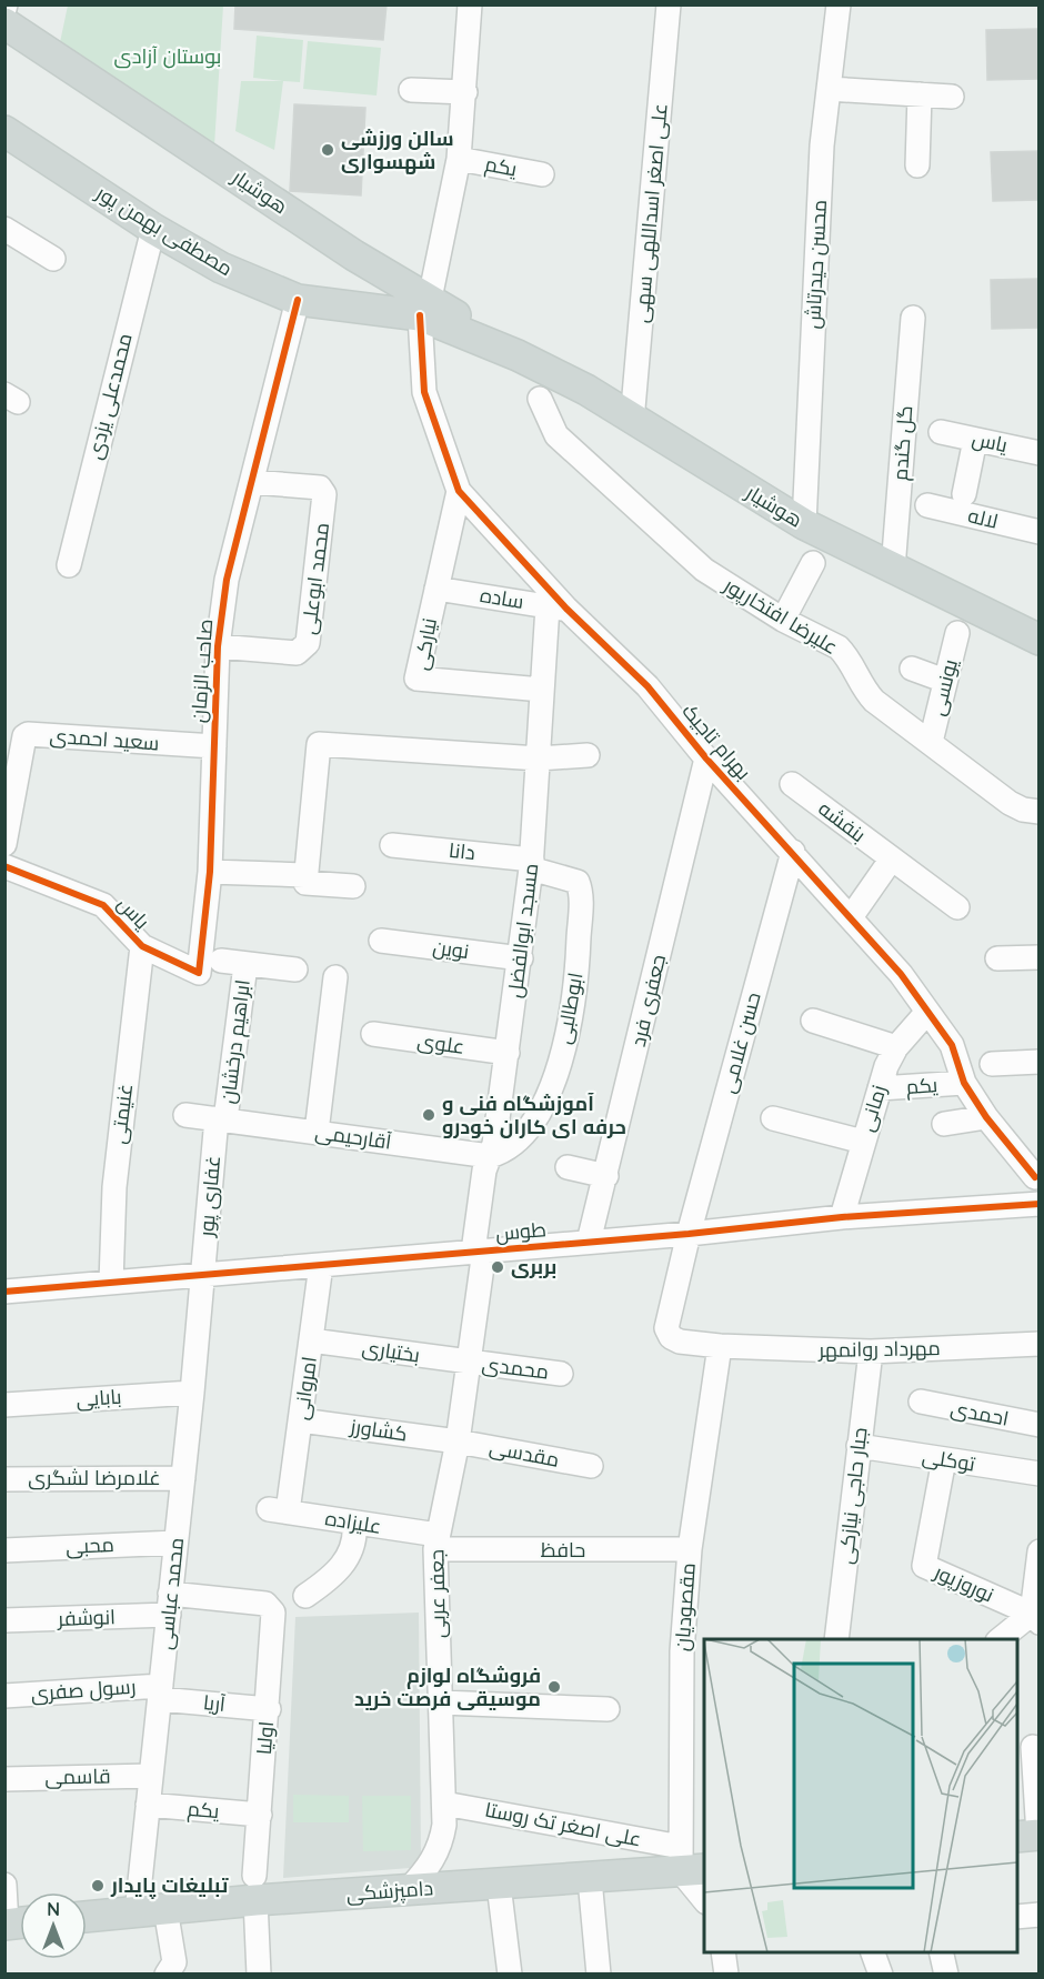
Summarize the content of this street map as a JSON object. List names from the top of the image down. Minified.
{"streets":{"main road":["هوشیار","مصطفی بهمن پور","دامپزشکی"],"street":["یکم","علی اصغر اسداللهی سهی","محسن حیدرتاش","محمدعلی یزدی","یاس","گل گندم","لاله","محمد ابوعلی","ساده","علیرضا افتخارپور","نیارکی","صاحب الزمان","یونسی","سعید احمدی","بهرام تاجیک","بنفشه","دانا","مسجد ابوالفضل","نوین","جعفری فرد","ابوطالبی","ابراهیم درخشان","حسن غلامی","علوی","زمانی","غنیمتی","آقارحیمی","غفاری پور","طوس","مهرداد روانمهر","بختیاری","محمدی","امروانی","بابایی","احمدی","کشاورز","مقدسی","توکلی","غلامرضا لشگری","جبار حاجی نیازکی","علیزاده","محبی","حافظ","نوروزپور","محمد عباسی","جعفر عربی","مقصودیان","انوشفر","رسول صفری","آریا","اولیا","قاسمی","علی اصغر تک روستا"]},"crossings":[["یکم","بهرام تاجیک"],["یکم","زمانی"],["یکم","محمد عباسی"],["یکم","اولیا"],["هوشیار","علی اصغر اسداللهی سهی"],["هوشیار","مصطفی بهمن پور"],["هوشیار","محسن حیدرتاش"],["هوشیار","گل گندم"],["هوشیار","بهرام تاجیک"],["مصطفی بهمن پور","محمدعلی یزدی"],["مصطفی بهمن پور","صاحب الزمان"],["مصطفی بهمن پور","بهرام تاجیک"],["یاس","صاحب الزمان"],["یاس","غنیمتی"],["محمد ابوعلی","صاحب الزمان"],["ساده","نیارکی"],["ساده","بهرام تاجیک"],["ساده","مسجد ابوالفضل"],["علیرضا افتخارپور","یونسی"],["نیارکی","بهرام تاجیک"],["نیارکی","مسجد ابوالفضل"],["صاحب الزمان","سعید احمدی"],["بهرام تاجیک","مسجد ابوالفضل"],["بهرام تاجیک","جعفری فرد"],["بهرام تاجیک","حسن غلامی"],["بهرام تاجیک","زمانی"],["دانا","مسجد ابوالفضل"],["دانا","ابوطالبی"],["مسجد ابوالفضل","نوین"],["مسجد ابوالفضل","ابوطالبی"],["مسجد ابوالفضل","علوی"],["مسجد ابوالفضل","آقارحیمی"],["مسجد ابوالفضل","طوس"],["مسجد ابوالفضل","جعفر عربی"],["جعفری فرد","طوس"],["ابوطالبی","آقارحیمی"],["ابراهیم درخشان","آقارحیمی"],["ابراهیم درخشان","غفاری پور"],["حسن غلامی","طوس"],["حسن غلامی","مهرداد روانمهر"],["حسن غلامی","مقصودیان"],["زمانی","طوس"],["غنیمتی","طوس"],["آقارحیمی","غفاری پور"],["غفاری پور","طوس"],["غفاری پور","محمد عباسی"],["طوس","امروانی"],["طوس","محمد عباسی"],["طوس","جعفر عربی"],["مهرداد روانمهر","جبار حاجی نیازکی"],["مهرداد روانمهر","مقصودیان"],["بختیاری","محمدی"],["بختیاری","امروانی"],["بختیاری","جعفر عربی"],["محمدی","جعفر عربی"],["امروانی","کشاورز"],["امروانی","علیزاده"],["بابایی","محمد عباسی"],["کشاورز","مقدسی"],["کشاورز","جعفر عربی"],["مقدسی","جعفر عربی"],["توکلی","جبار حاجی نیازکی"],["توکلی","نوروزپور"],["غلامرضا لشگری","محمد عباسی"],["علیزاده","حافظ"],["علیزاده","جعفر عربی"],["محبی","محمد عباسی"],["حافظ","جعفر عربی"],["حافظ","مقصودیان"],["محمد عباسی","انوشفر"],["محمد عباسی","رسول صفری"],["محمد عباسی","آریا"],["محمد عباسی","قاسمی"],["محمد عباسی","دامپزشکی"],["جعفر عربی","علی اصغر تک روستا"],["جعفر عربی","دامپزشکی"],["مقصودیان","علی اصغر تک روستا"],["مقصودیان","دامپزشکی"],["انوشفر","اولیا"],["رسول صفری","آریا"],["آریا","اولیا"],["اولیا","دامپزشکی"],["علی اصغر تک روستا","دامپزشکی"]],"parks":["بوستان آزادی"],"places":["سالن ورزشی شهسواری","آموزشگاه فنی و حرفه ای کاران خودرو","بربری","فروشگاه لوازم موسیقی فرصت خرید","تبلیغات پایدار"],"north":"top"}
